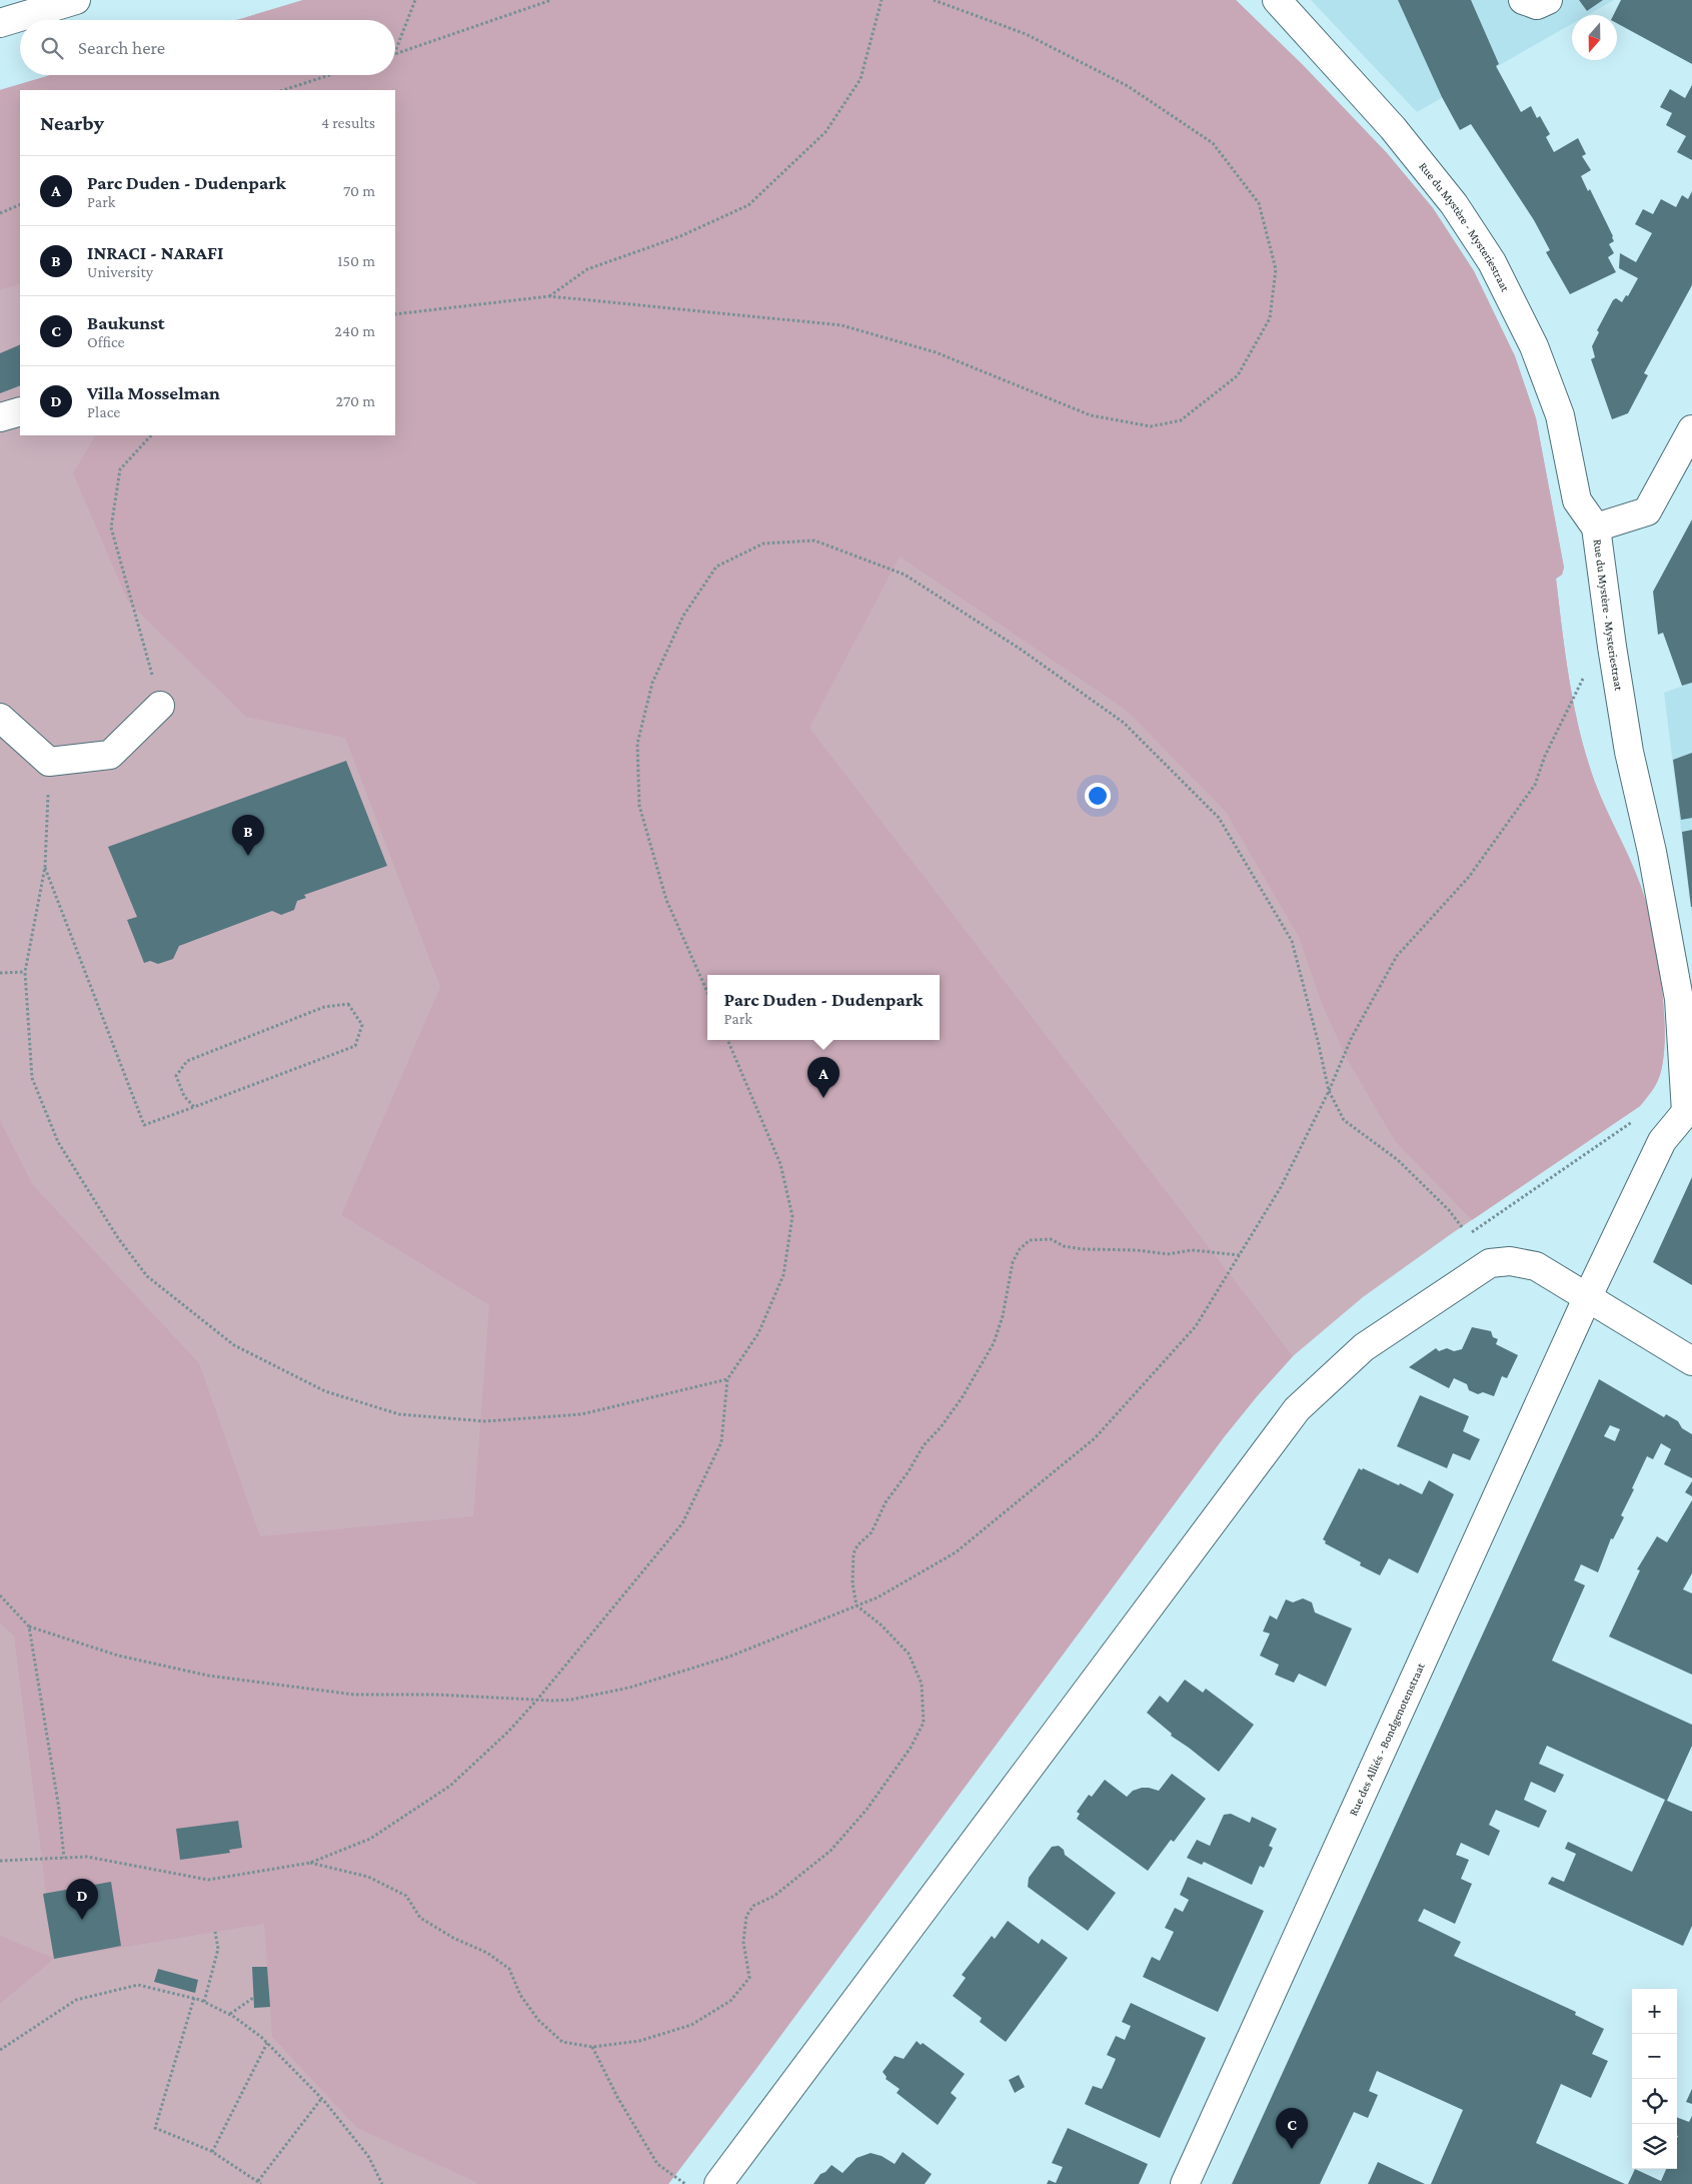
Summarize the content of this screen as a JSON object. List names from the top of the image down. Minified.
{"streets":{"street":["Rue du Mystère - Mysteriestraat","Rue des Alliés - Bondgenotenstraat"]},"crossings":[["Rue du Mystère - Mysteriestraat","Rue des Alliés - Bondgenotenstraat"]],"north":"bottom","page":{"search":"Search here","heading":["Nearby","4 results"],"list":[{"mark":"A","name":"Parc Duden - Dudenpark","note":"Park","value":"70 m"},{"mark":"B","name":"INRACI - NARAFI","note":"University","value":"150 m"},{"mark":"C","name":"Baukunst","note":"Office","value":"240 m"},{"mark":"D","name":"Villa Mosselman","note":"Place","value":"270 m"}],"pins":["B","A","D","C"],"popup":["Parc Duden - Dudenpark","Park"],"map_buttons":["+","−"]}}
